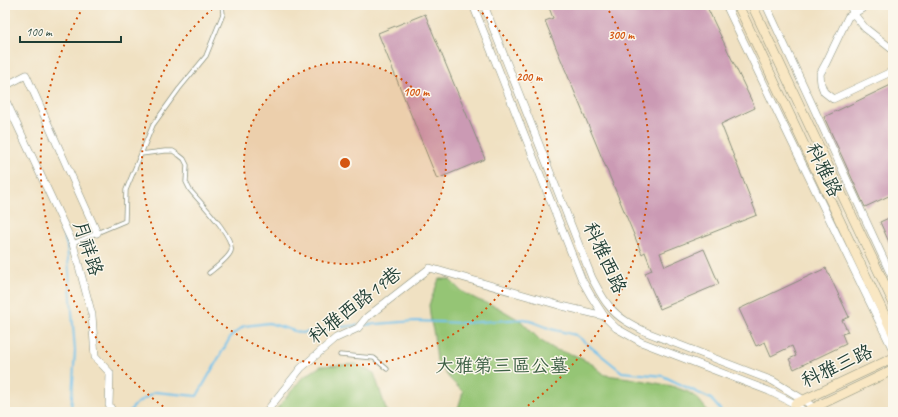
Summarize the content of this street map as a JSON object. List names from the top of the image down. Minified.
{"streets":{"street":["科雅路","月祥路","科雅西路","科雅西路19巷","科雅三路"]},"crossings":[["科雅西路","科雅西路19巷"],["科雅西路","科雅三路"]],"parks":["大雅第三區公墓"],"scale_bar":"100 m","rings":["300 m","200 m","100 m"]}
